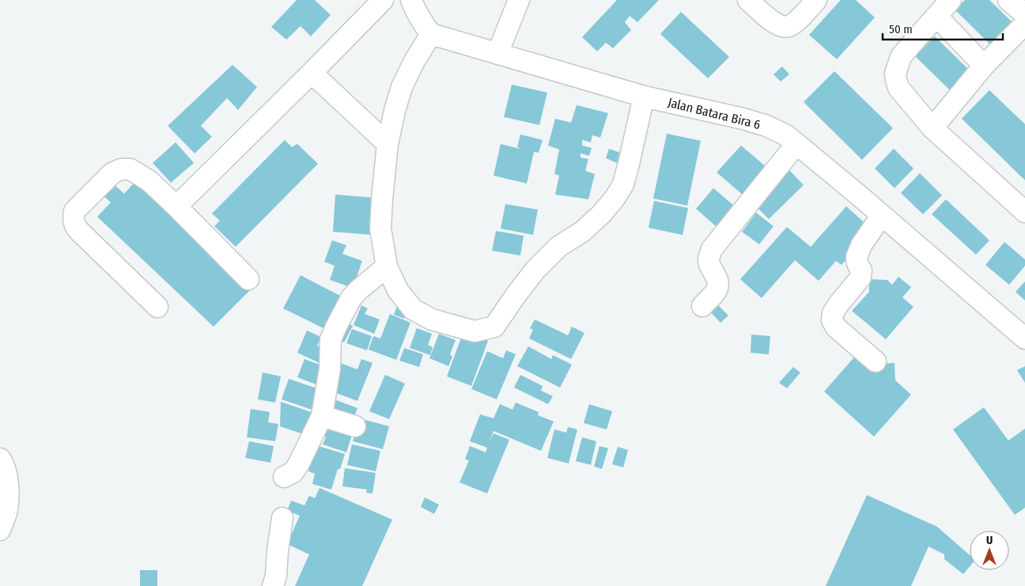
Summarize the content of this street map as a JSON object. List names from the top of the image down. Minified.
{"streets":{"street":["Jalan Batara Bira 6"]},"scale_bar":"50 m","north":"top"}
